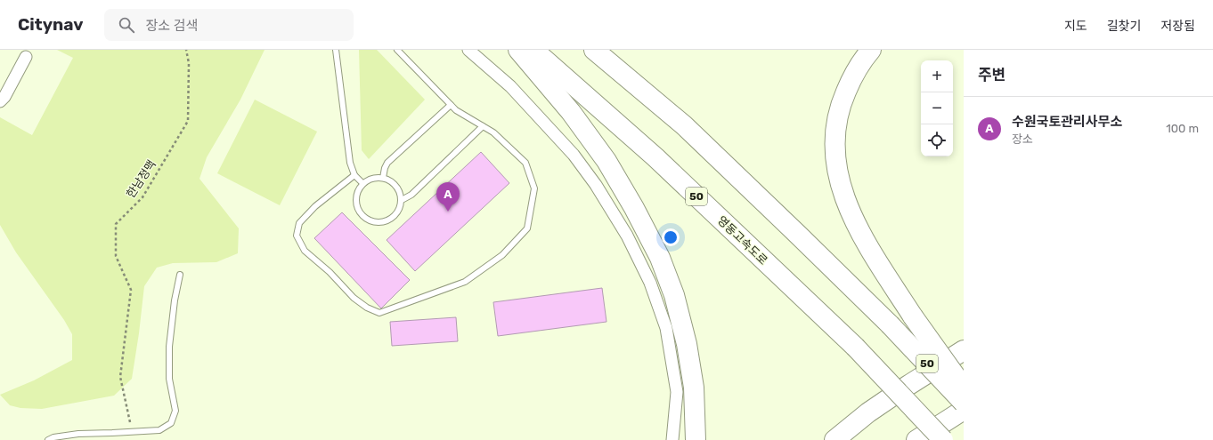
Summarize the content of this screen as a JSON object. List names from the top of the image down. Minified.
{"streets":{"highway":["50","영동고속도로"],"path":["한남정맥"]},"page":{"header":"Citynav","search":"장소 검색","nav":["지도","길찾기","저장됨"],"heading":"주변","map_buttons":["+","−"],"list":[{"mark":"A","name":"수원국토관리사무소","note":"장소","value":"100 m"}],"pins":"A"}}
